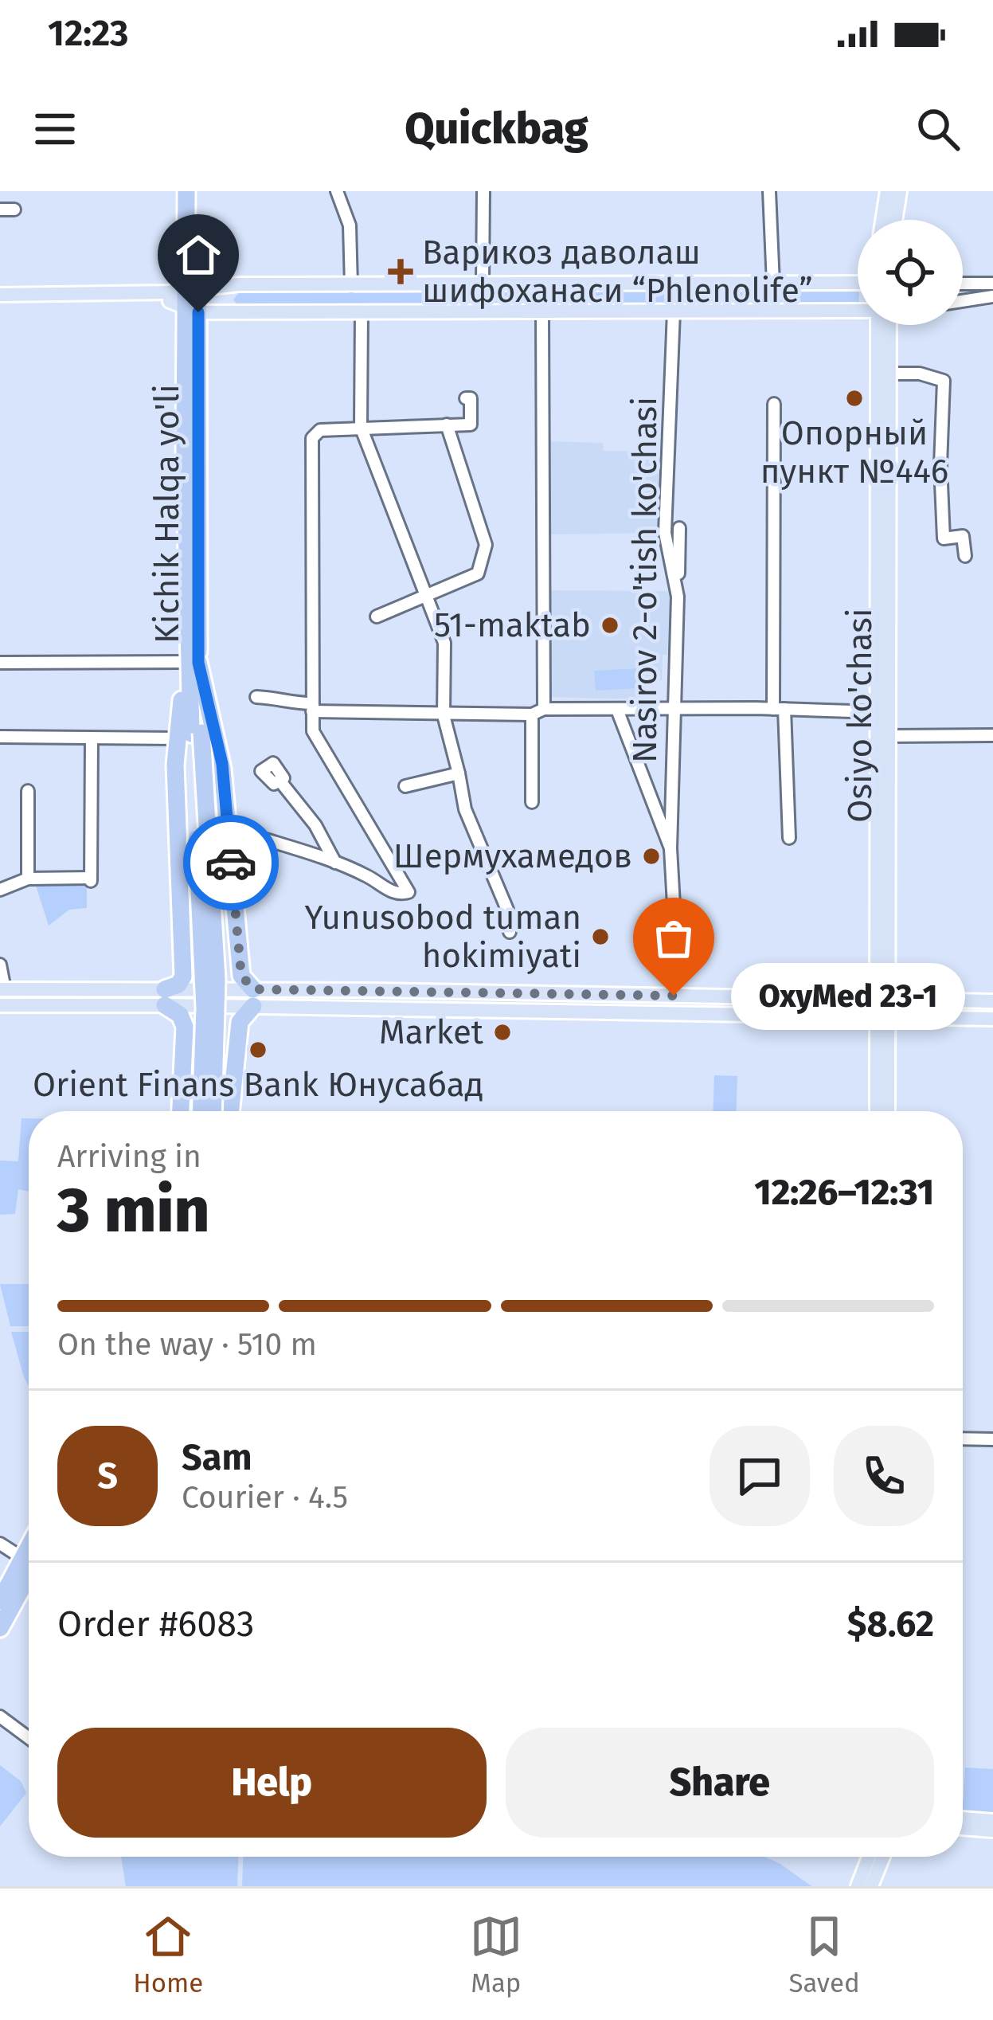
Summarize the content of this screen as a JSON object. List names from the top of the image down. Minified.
{"streets":{"highway":["Kichik Halqa yo'li"],"main road":["Osiyo ko'chasi"],"street":["Nasirov 2-o'tish ko'chasi"]},"places":{"health":["Варикоз даволаш шифоханаси “Phlenolife”"],"other":["Опорный пункт №446","51-maktab","Шермухамедов","Yunusobod tuman hokimiyati","OxyMed 23-1","Market","Orient Finans Bank Юнусабад"]},"page":{"status":"12:23","header":"Quickbag","bubble":"OxyMed 23-1","heading":["3 min","Arriving in","12:26–12:31"],"panel":["Sam","Courier · 4.5","Order #6083","$8.62"],"bar":"On the way · 510 m","round":"S","buttons":["Help","Share"],"tabs":["Home","Map","Saved"]}}
